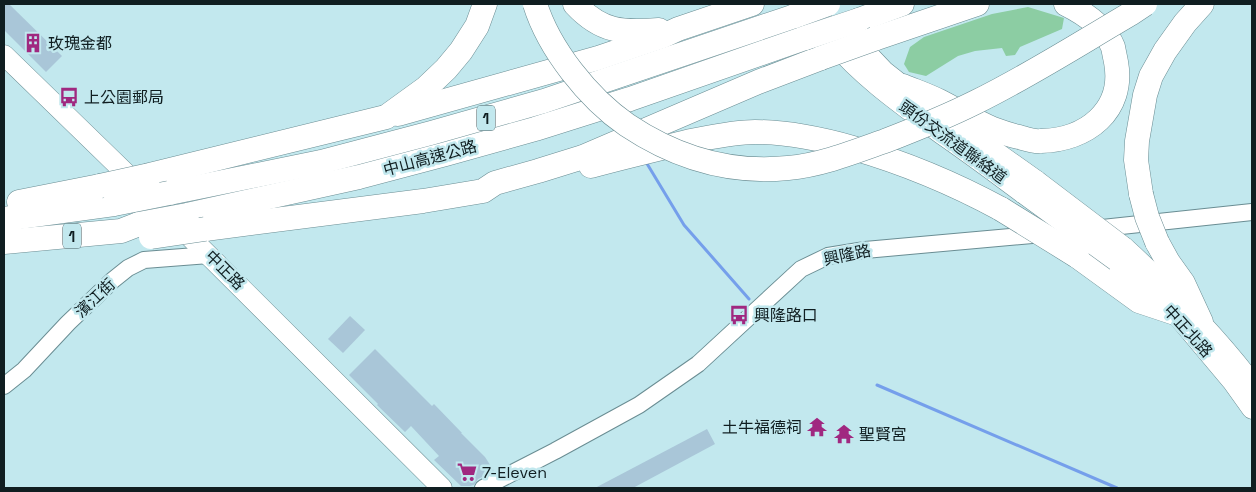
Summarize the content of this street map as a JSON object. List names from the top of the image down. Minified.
{"streets":{"highway":["1","中山高速公路"],"main road":["頭份交流道聯絡道","中正路","中正北路"],"street":["興隆路","濱江街"]},"crossings":[["頭份交流道聯絡道","中山高速公路"],["頭份交流道聯絡道","中正北路"],["中正路","濱江街"]],"places":{"building":["玫瑰金都"],"bus stop":["上公園郵局","興隆路口"],"temple":["土牛福德祠","聖賢宮"],"supermarket":["7-Eleven"]}}
